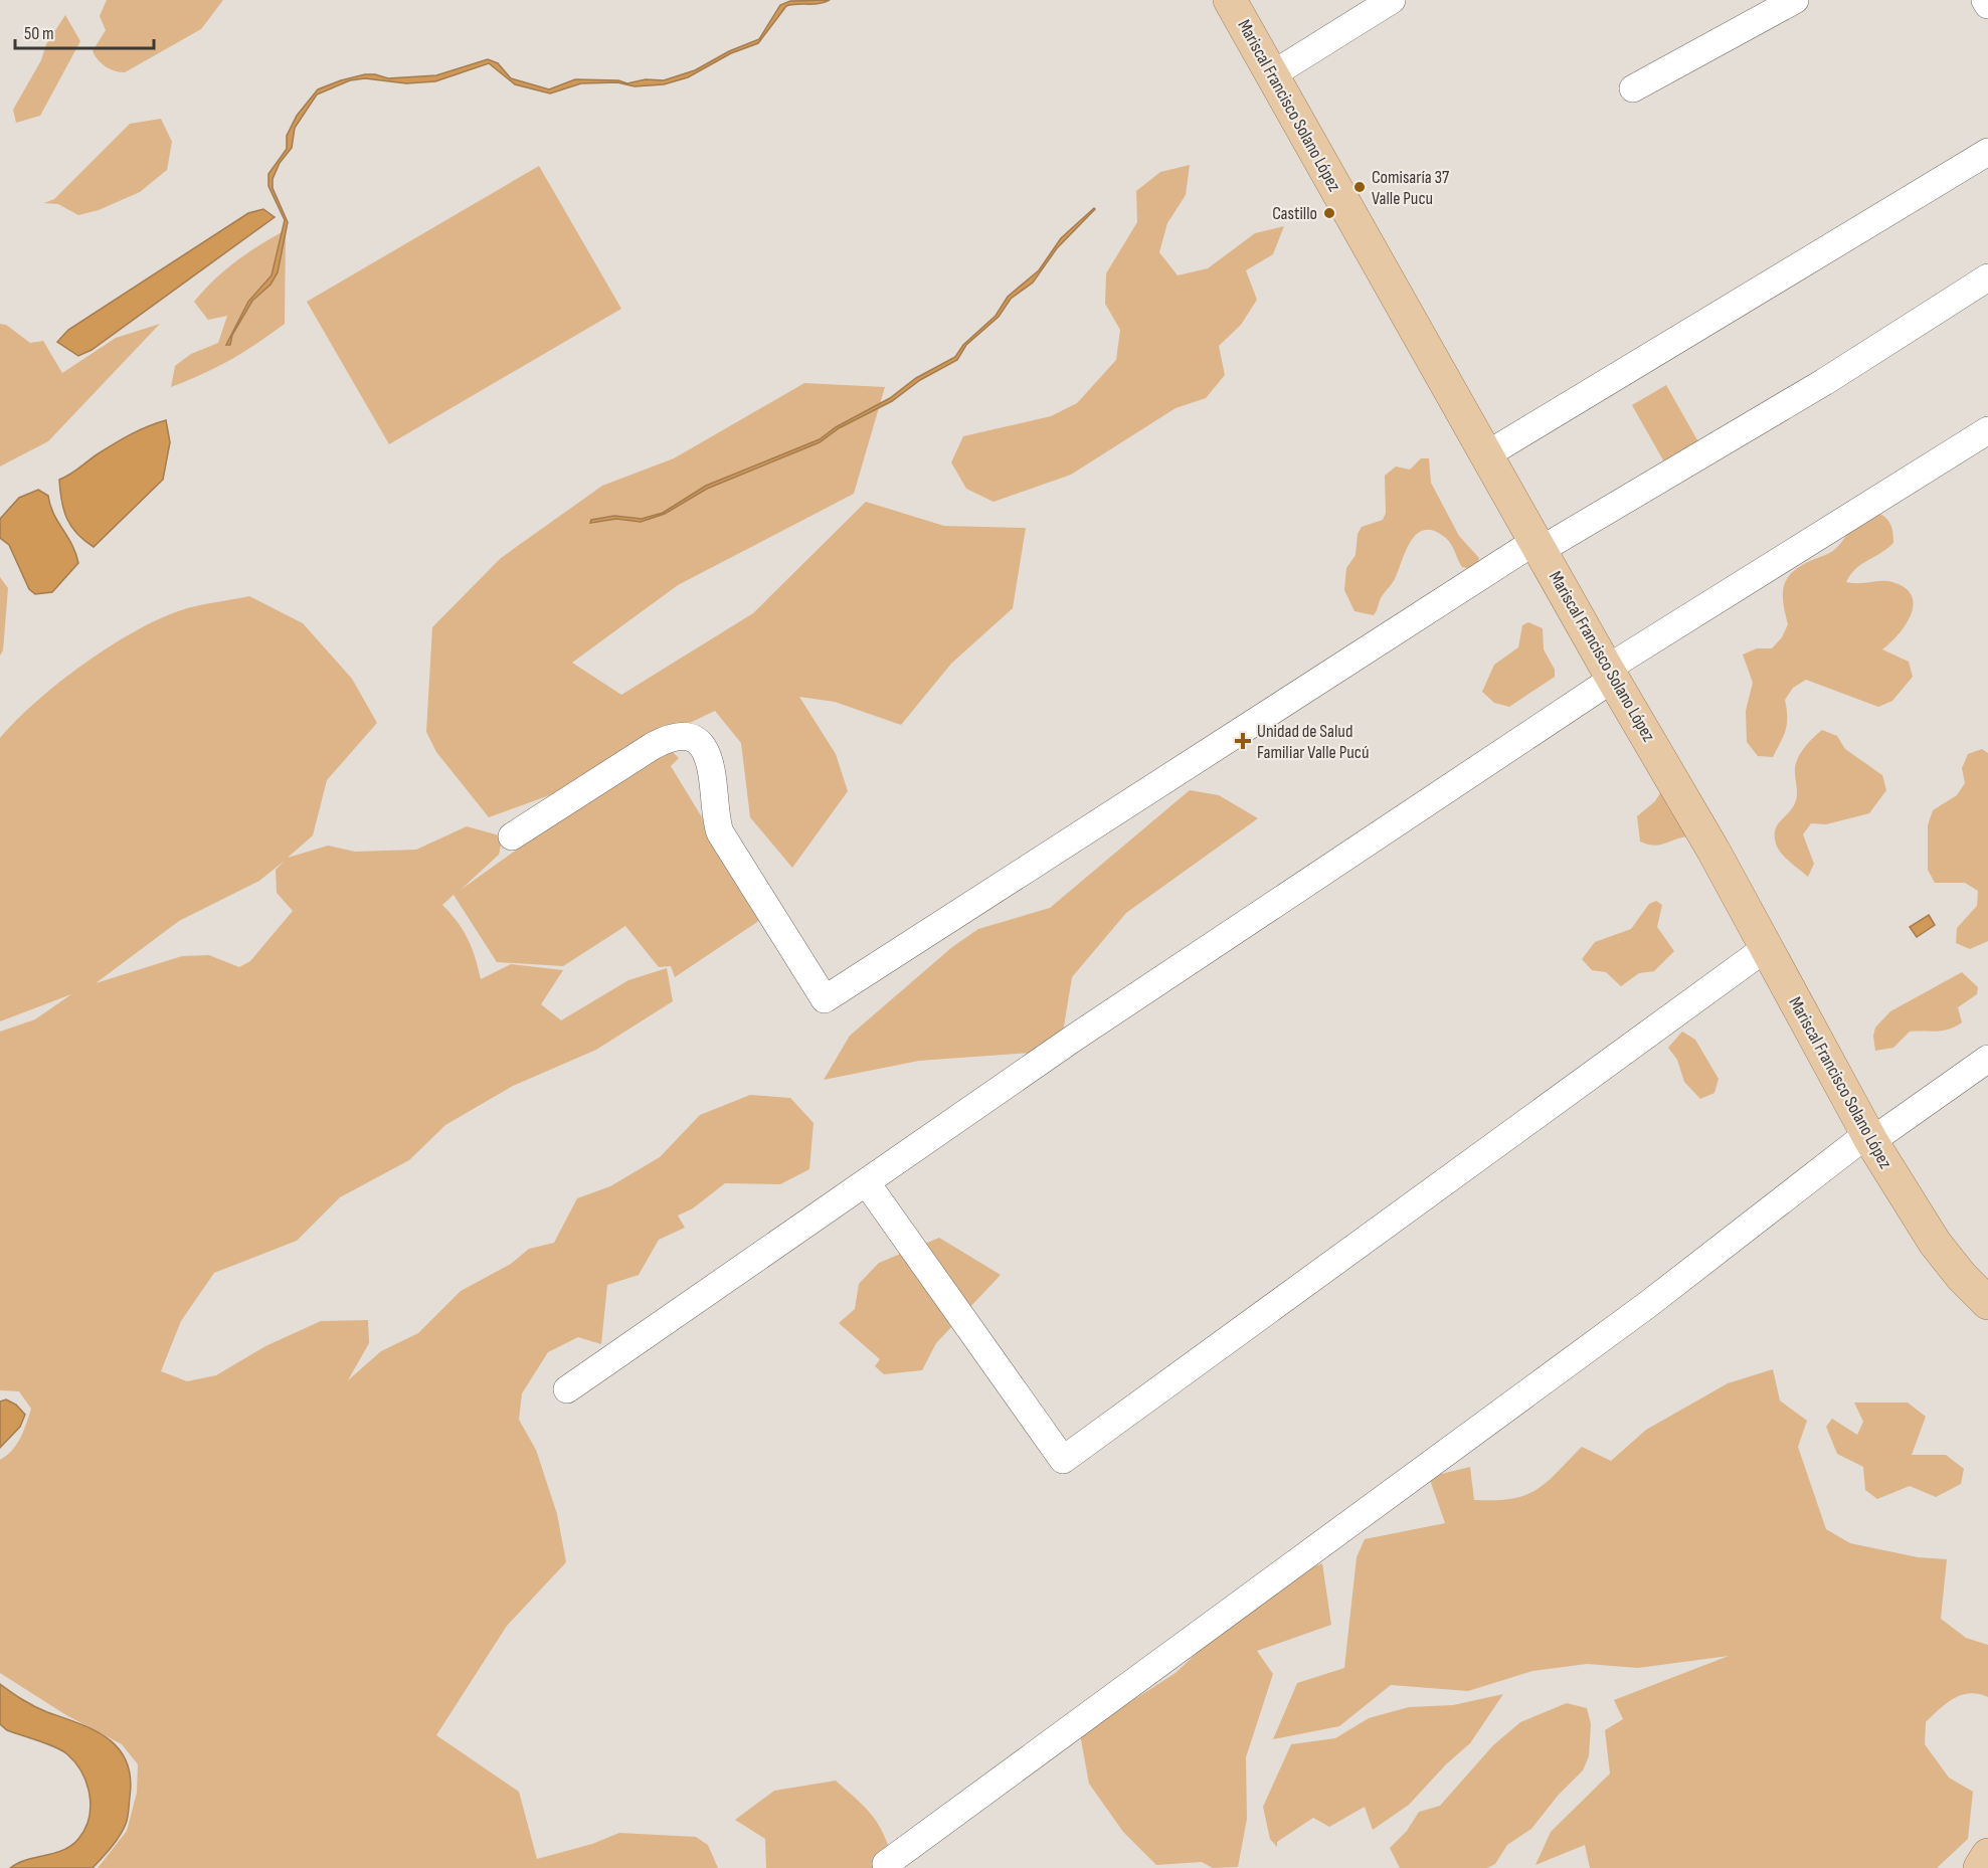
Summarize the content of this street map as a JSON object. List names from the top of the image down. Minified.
{"streets":{"main road":["Mariscal Francisco Solano López"]},"places":{"other":["Comisaría 37 Valle Pucu","Castillo"],"health":["Unidad de Salud Familiar Valle Pucú"]},"scale_bar":"50 m"}
